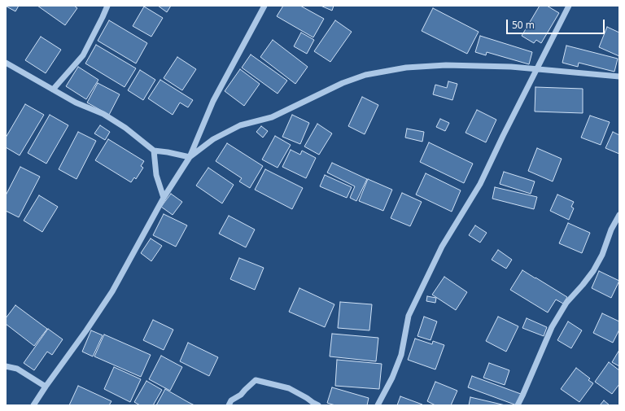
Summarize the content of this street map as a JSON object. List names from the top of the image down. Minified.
{"scale_bar":"50 m"}
